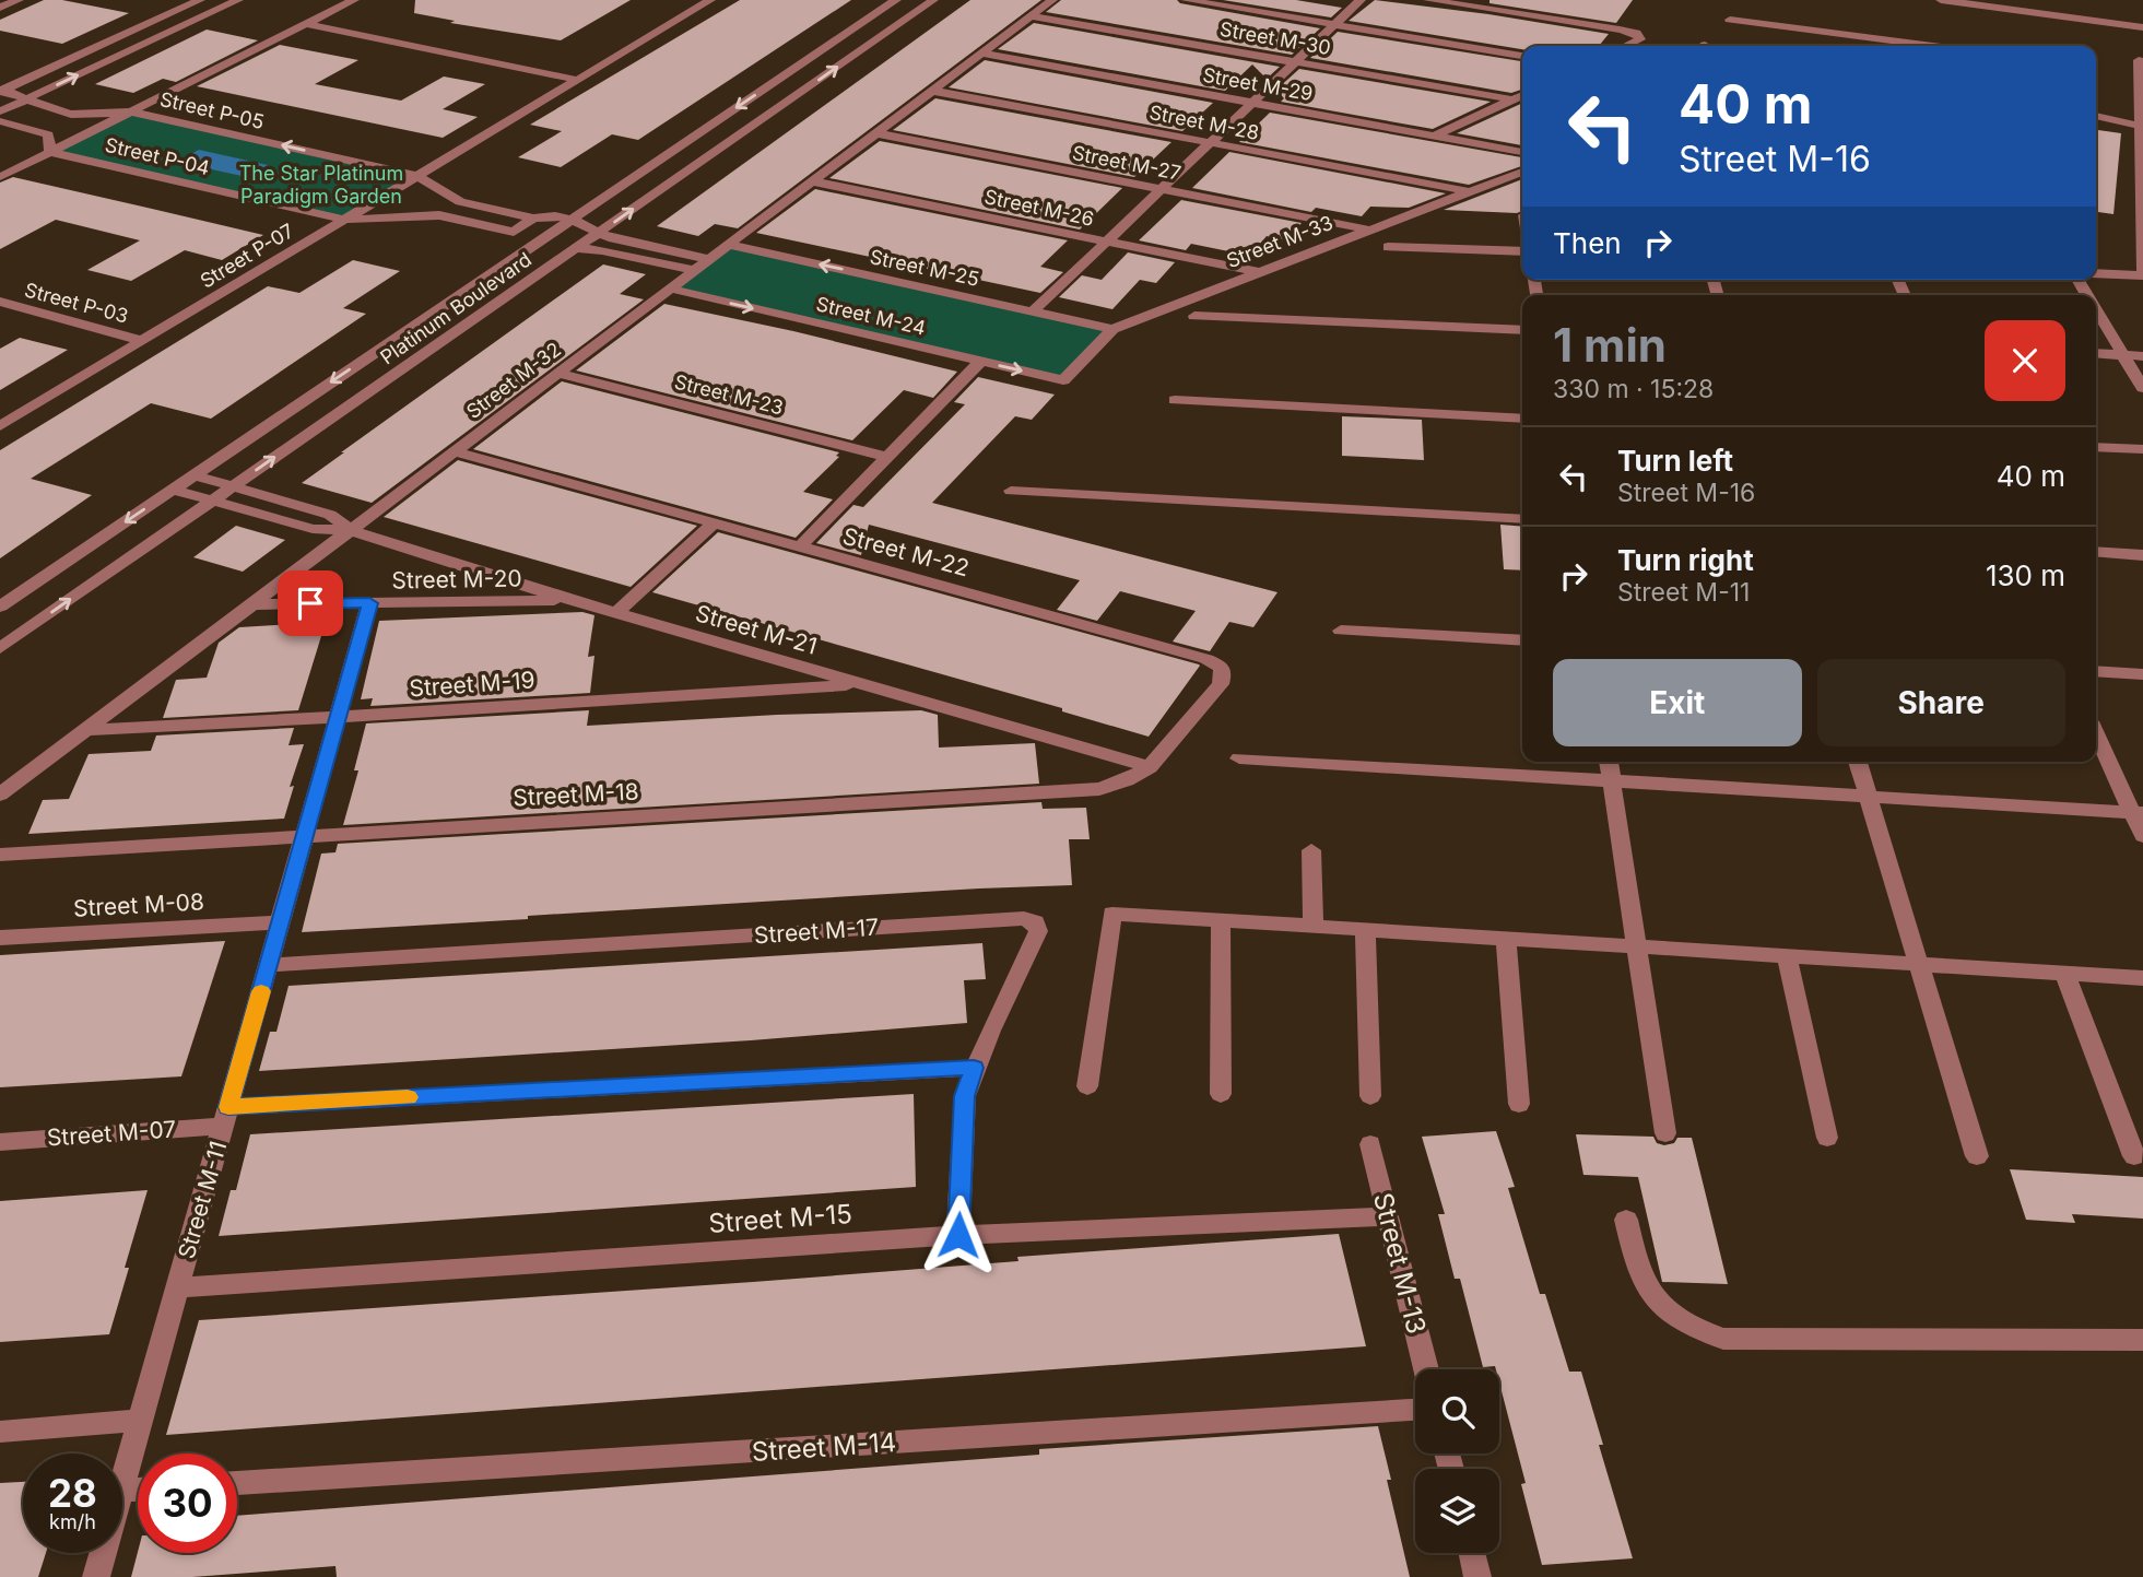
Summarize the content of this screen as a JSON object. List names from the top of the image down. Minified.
{"streets":{"street":["Street M-30","Street M-29","Street P-05","Street M-28","Street P-04","Street M-27","Street M-26","Street M-33","Street P-07","Street M-25","Street P-03","Platinum Boulevard","Street M-24","Street M-32","Street M-23","Street M-22","Street M-20","Street M-21","Street M-19","Street M-18","Street M-08","Street M-17","Street M-07","Street M-11","Street M-15","Street M-13","Street M-14"]},"crossings":[["Street M-30","Street M-32"],["Street M-29","Street M-32"],["Street P-05","Street P-07"],["Street M-28","Street M-33"],["Street M-28","Street M-32"],["Street P-04","Street P-07"],["Street M-27","Street M-33"],["Street M-27","Street M-32"],["Street M-26","Street M-33"],["Street M-26","Street M-32"],["Street M-33","Street M-25"],["Street M-33","Street M-24"],["Street P-07","Street P-03"],["Street M-25","Street M-32"],["Street M-24","Street M-32"],["Street M-32","Street M-23"],["Street M-32","Street M-22"],["Street M-32","Street M-20"],["Street M-32","Street M-21"],["Street M-32","Street M-19"],["Street M-22","Street M-21"],["Street M-22","Street M-18"],["Street M-20","Street M-21"],["Street M-20","Street M-11"],["Street M-21","Street M-19"],["Street M-21","Street M-18"],["Street M-19","Street M-11"],["Street M-18","Street M-11"],["Street M-08","Street M-11"],["Street M-17","Street M-07"],["Street M-17","Street M-11"],["Street M-17","Street M-15"],["Street M-07","Street M-11"],["Street M-11","Street M-15"],["Street M-15","Street M-13"]],"one_way":["Street M-25","Street M-24"],"parks":["The Star Platinum Paradigm Garden"],"page":{"turn":["40 m","Street M-16"],"then":"Then","heading":["1 min","330 m · 15:28"],"list":[{"name":"Turn left","note":"Street M-16","value":"40 m"},{"name":"Turn right","note":"Street M-11","value":"130 m"}],"buttons":["Exit","Share"],"speed":"28 km/h","limit":"30"}}
